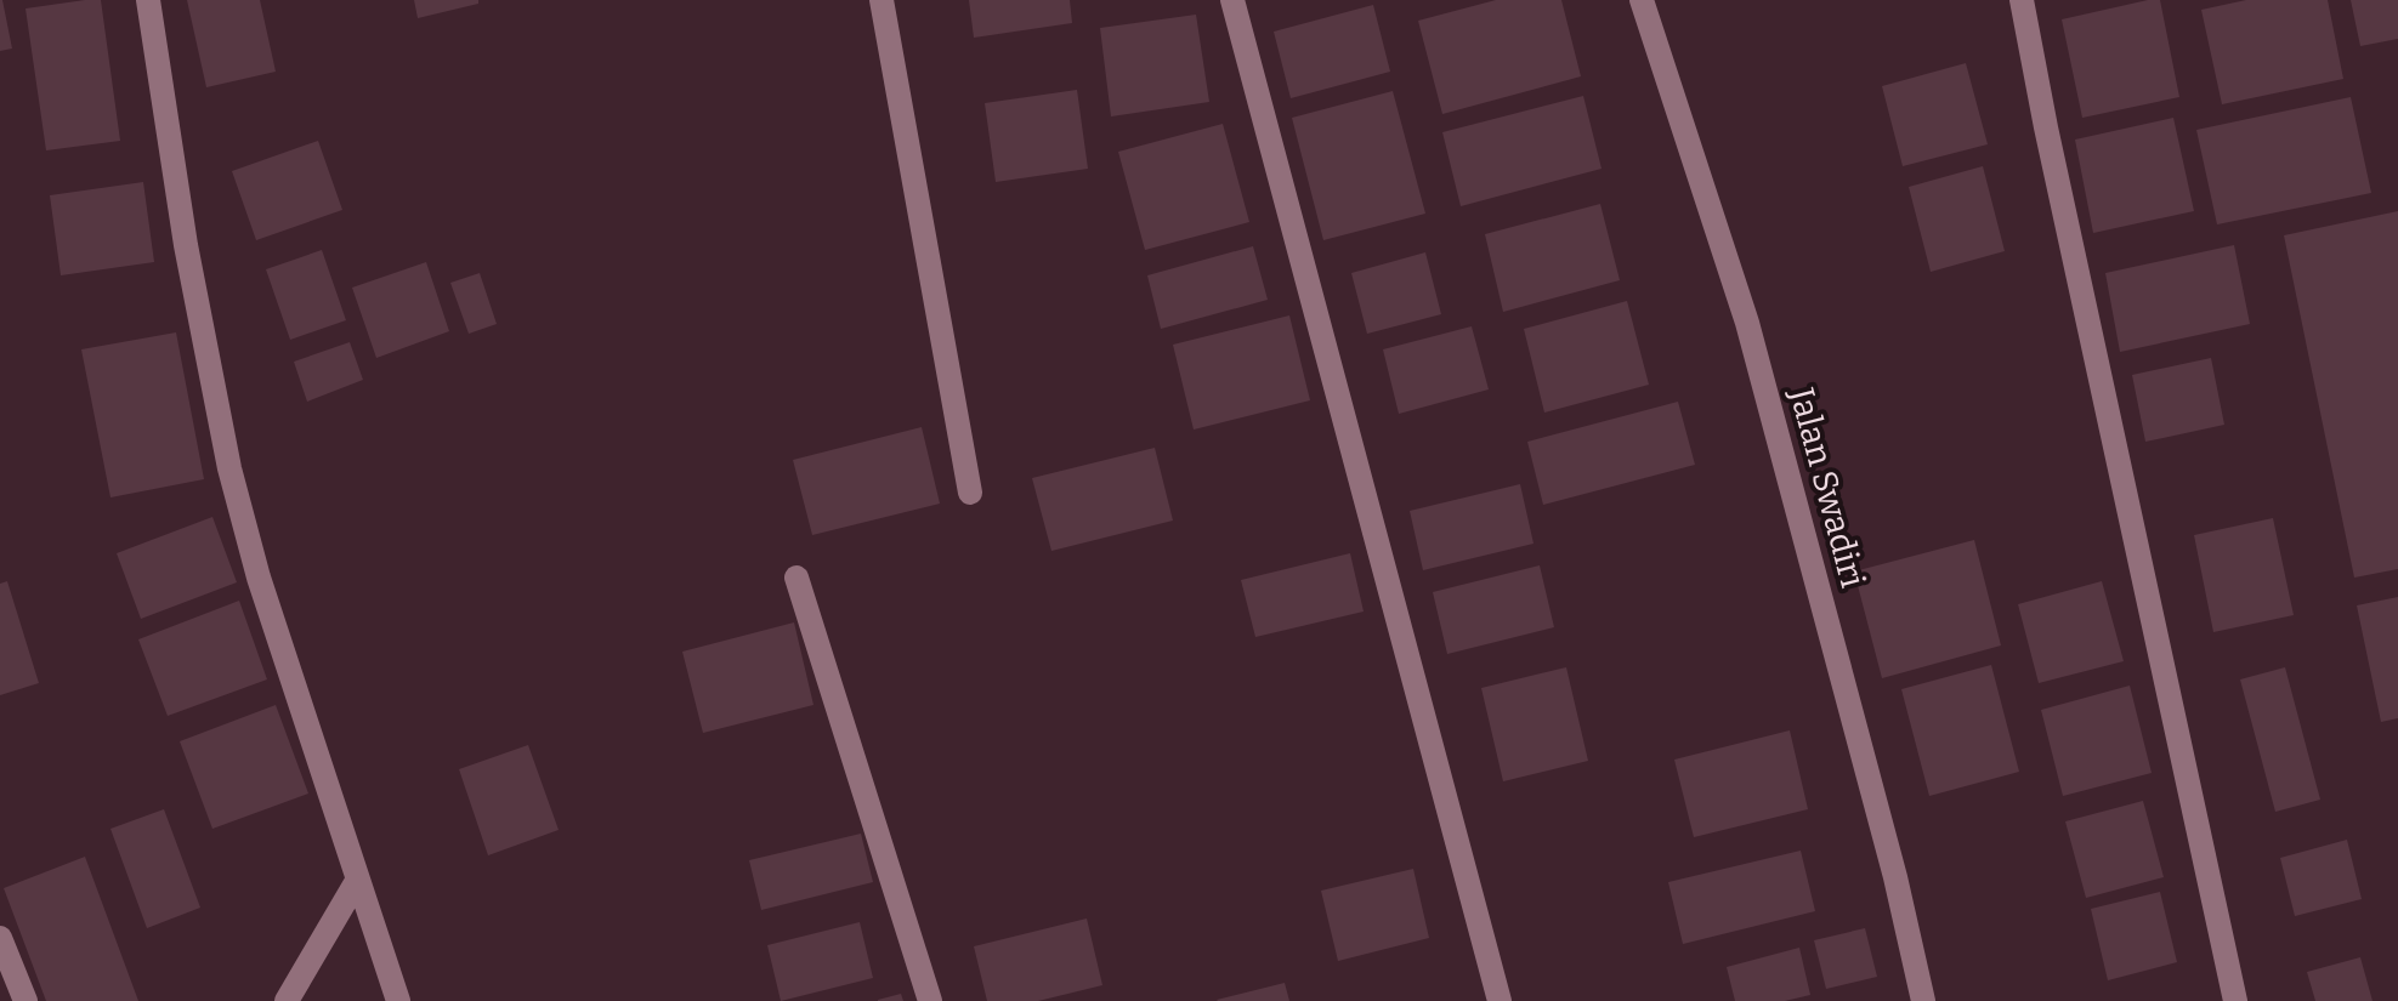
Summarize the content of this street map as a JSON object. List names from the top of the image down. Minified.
{"streets":{"street":["Jalan Swadiri"]}}
